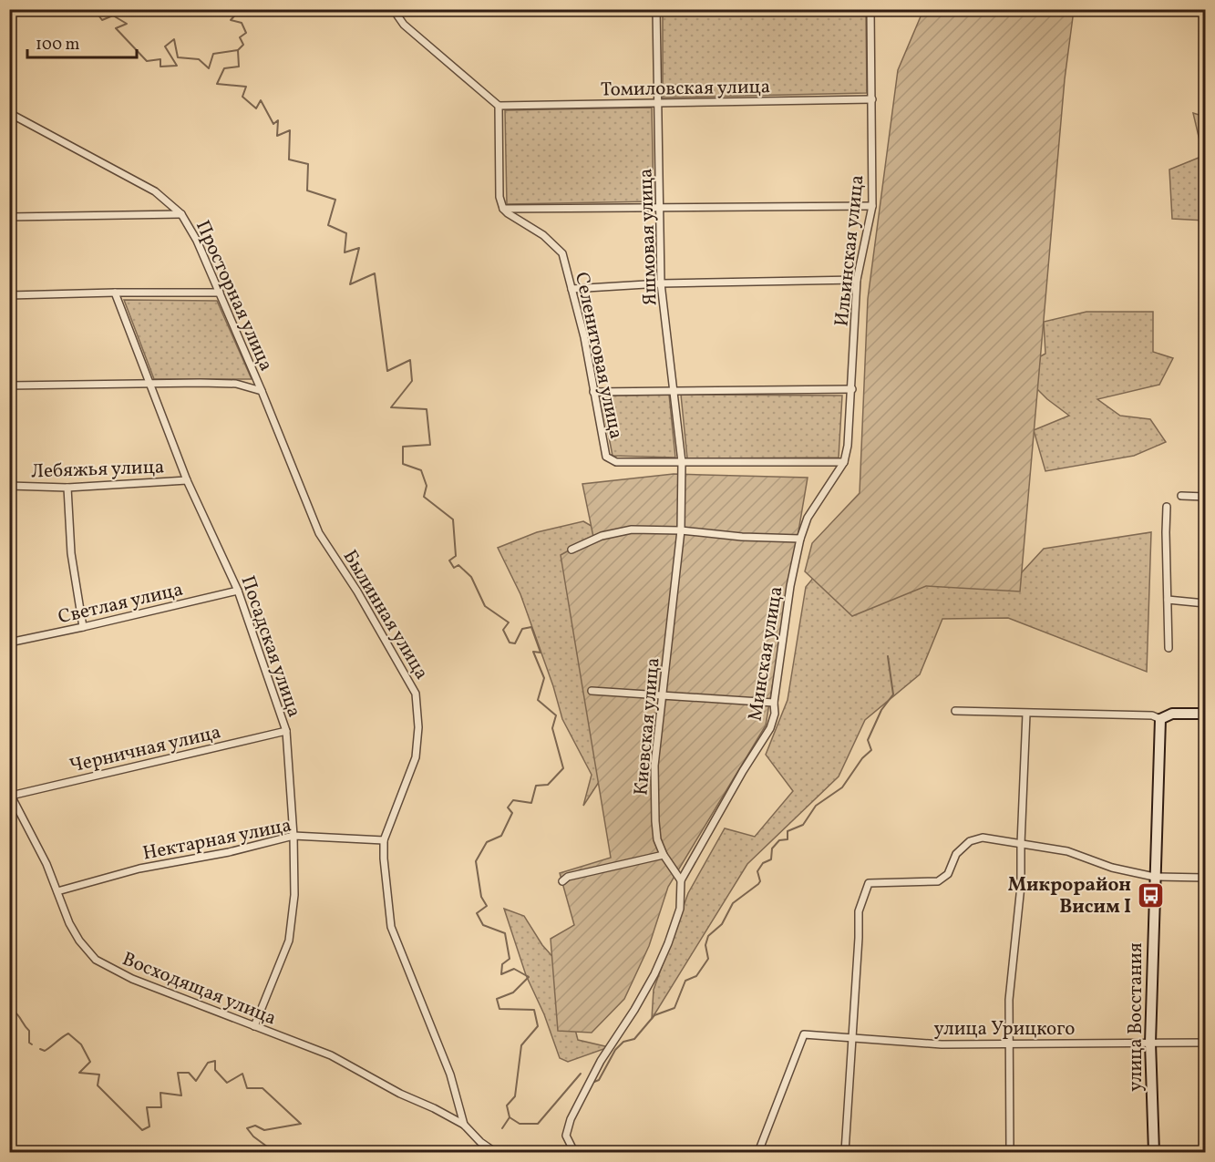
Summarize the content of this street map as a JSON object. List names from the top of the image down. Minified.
{"streets":{"street":["Томиловская улица","Яшмовая улица","Ильинская улица","Просторная улица","Селенитовая улица","Лебяжья улица","Светлая улица","Былинная улица","Посадская улица","Минская улица","Киевская улица","Черничная улица","Нектарная улица","Восходящая улица","улица Восстания","улица Урицкого"]},"crossings":[["Томиловская улица","Яшмовая улица"],["Томиловская улица","Ильинская улица"],["Яшмовая улица","Селенитовая улица"],["Яшмовая улица","Киевская улица"],["Ильинская улица","Минская улица"],["Просторная улица","Былинная улица"],["Селенитовая улица","Киевская улица"],["Лебяжья улица","Посадская улица"],["Светлая улица","Посадская улица"],["Былинная улица","Нектарная улица"],["Былинная улица","Восходящая улица"],["Посадская улица","Черничная улица"],["Посадская улица","Нектарная улица"],["Посадская улица","Восходящая улица"],["Минская улица","Киевская улица"],["Черничная улица","Восходящая улица"],["Нектарная улица","Восходящая улица"],["улица Восстания","улица Урицкого"]],"places":{"bus stop":["Микрорайон Висим I"]},"scale_bar":"100 m"}
